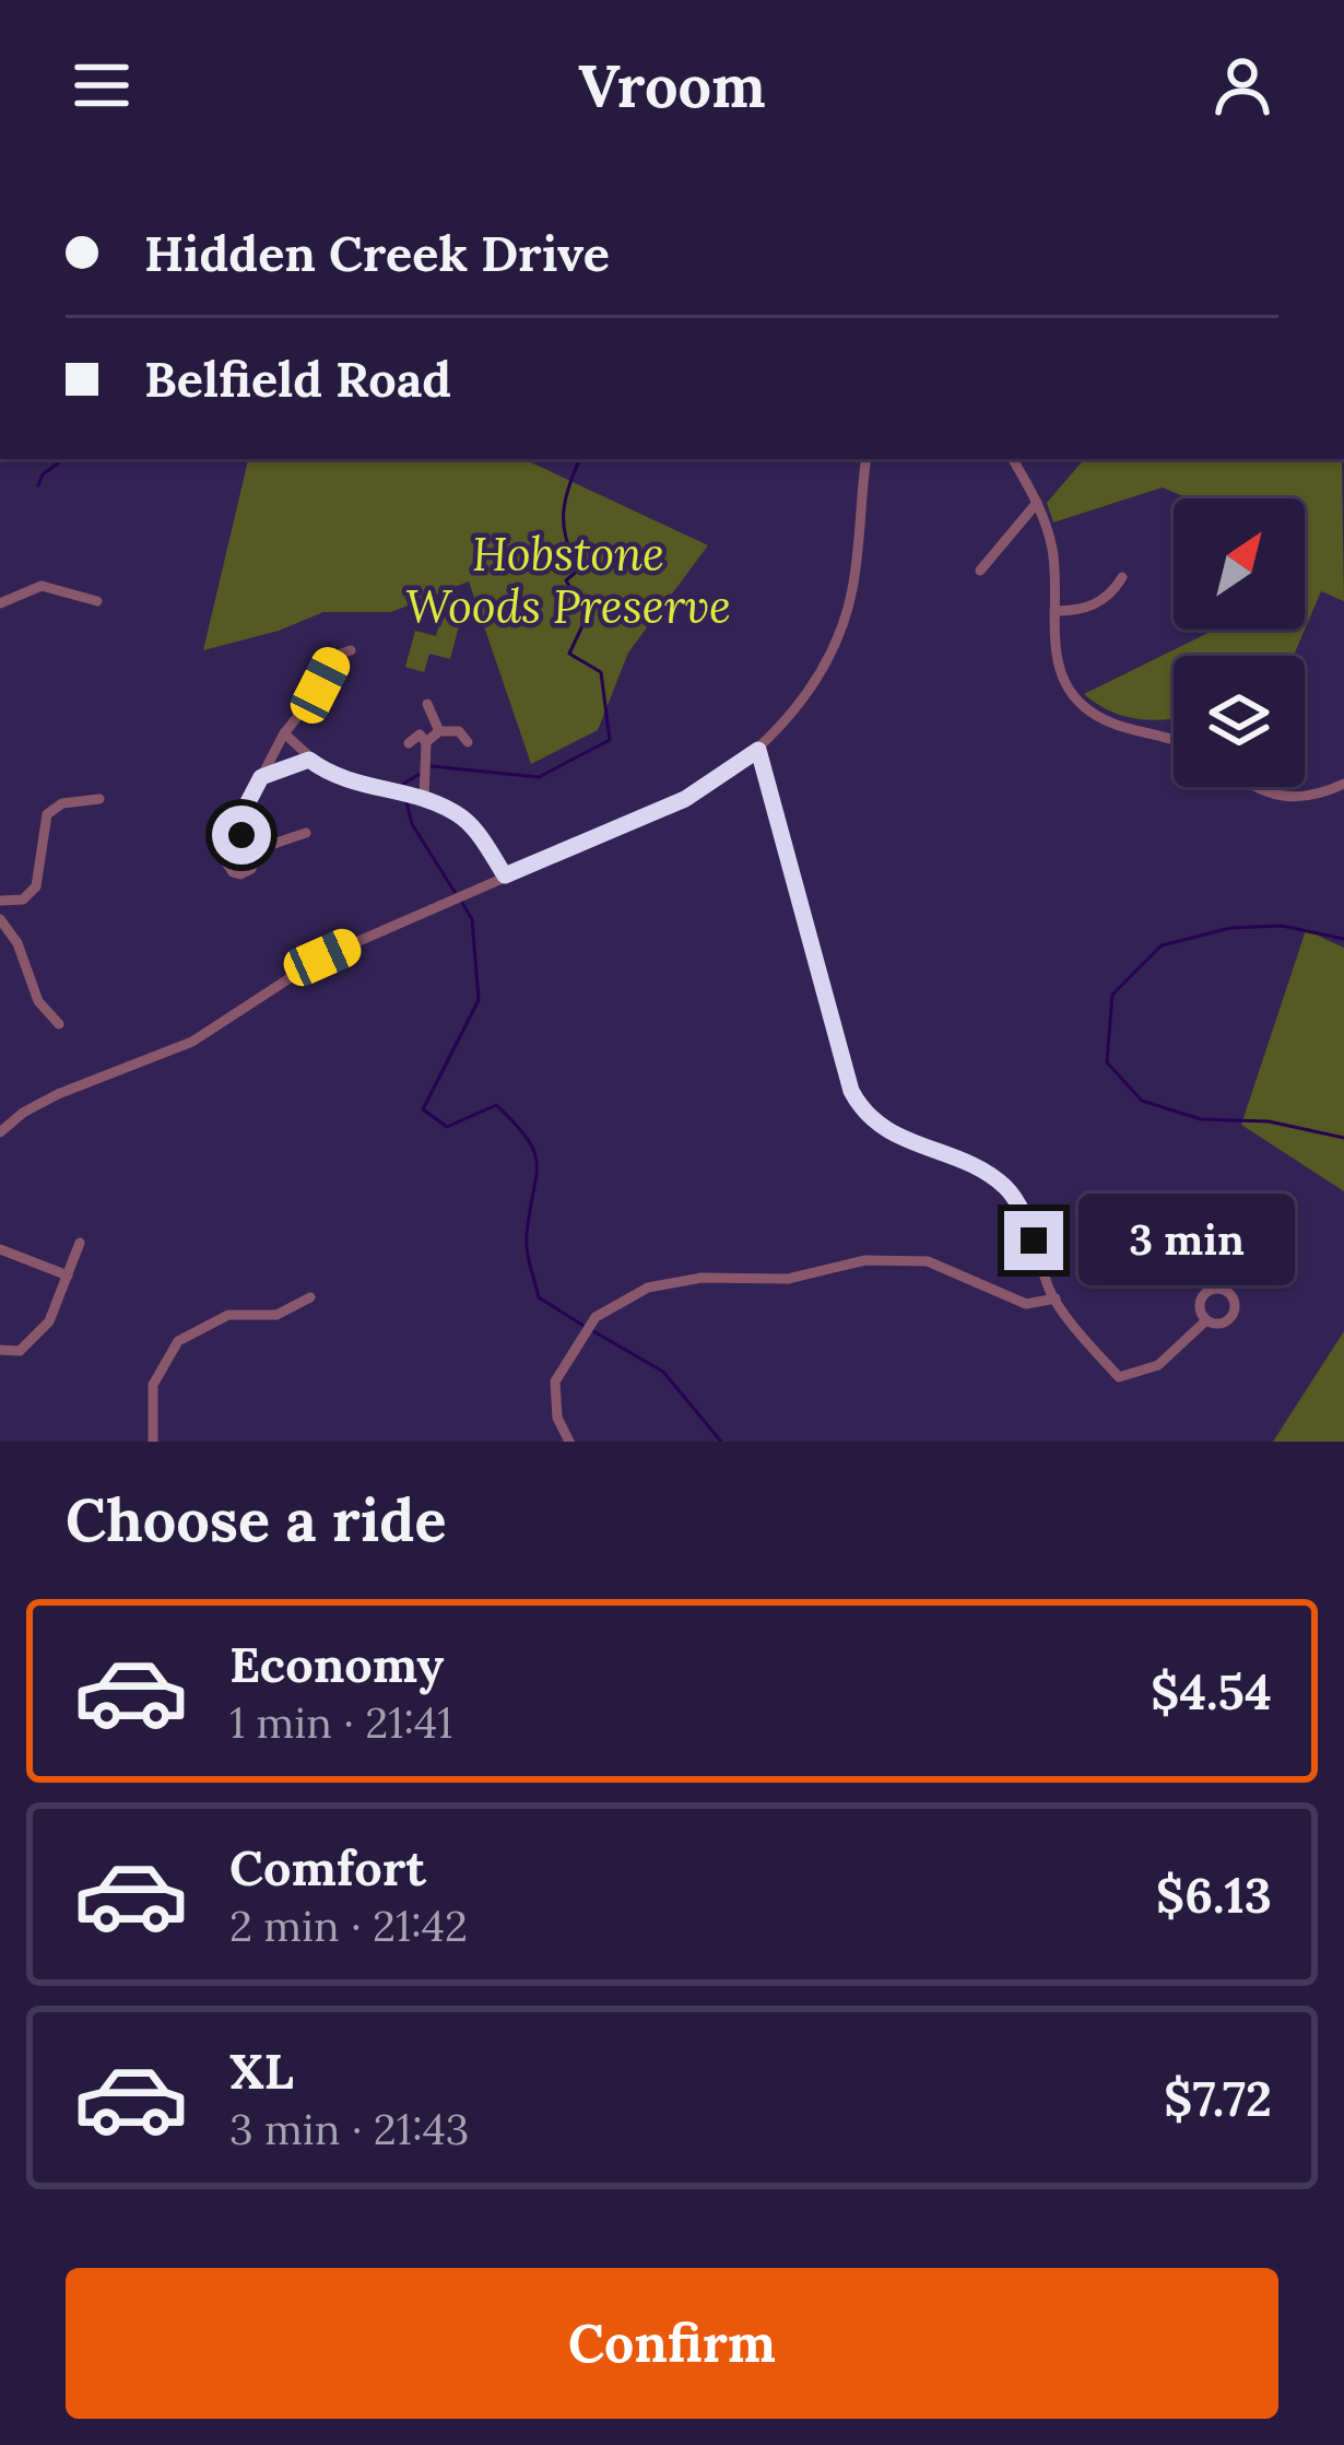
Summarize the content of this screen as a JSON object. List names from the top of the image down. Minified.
{"parks":["Hobstone Woods Preserve"],"north":"top right","page":{"header":"Vroom","banner":["Hidden Creek Drive","Belfield Road"],"bubble":"3 min","heading":"Choose a ride","list":[{"name":"Economy","note":"1 min · 21:41","value":"$4.54"},{"name":"Comfort","note":"2 min · 21:42","value":"$6.13"},{"name":"XL","note":"3 min · 21:43","value":"$7.72"}],"buttons":"Confirm"}}
